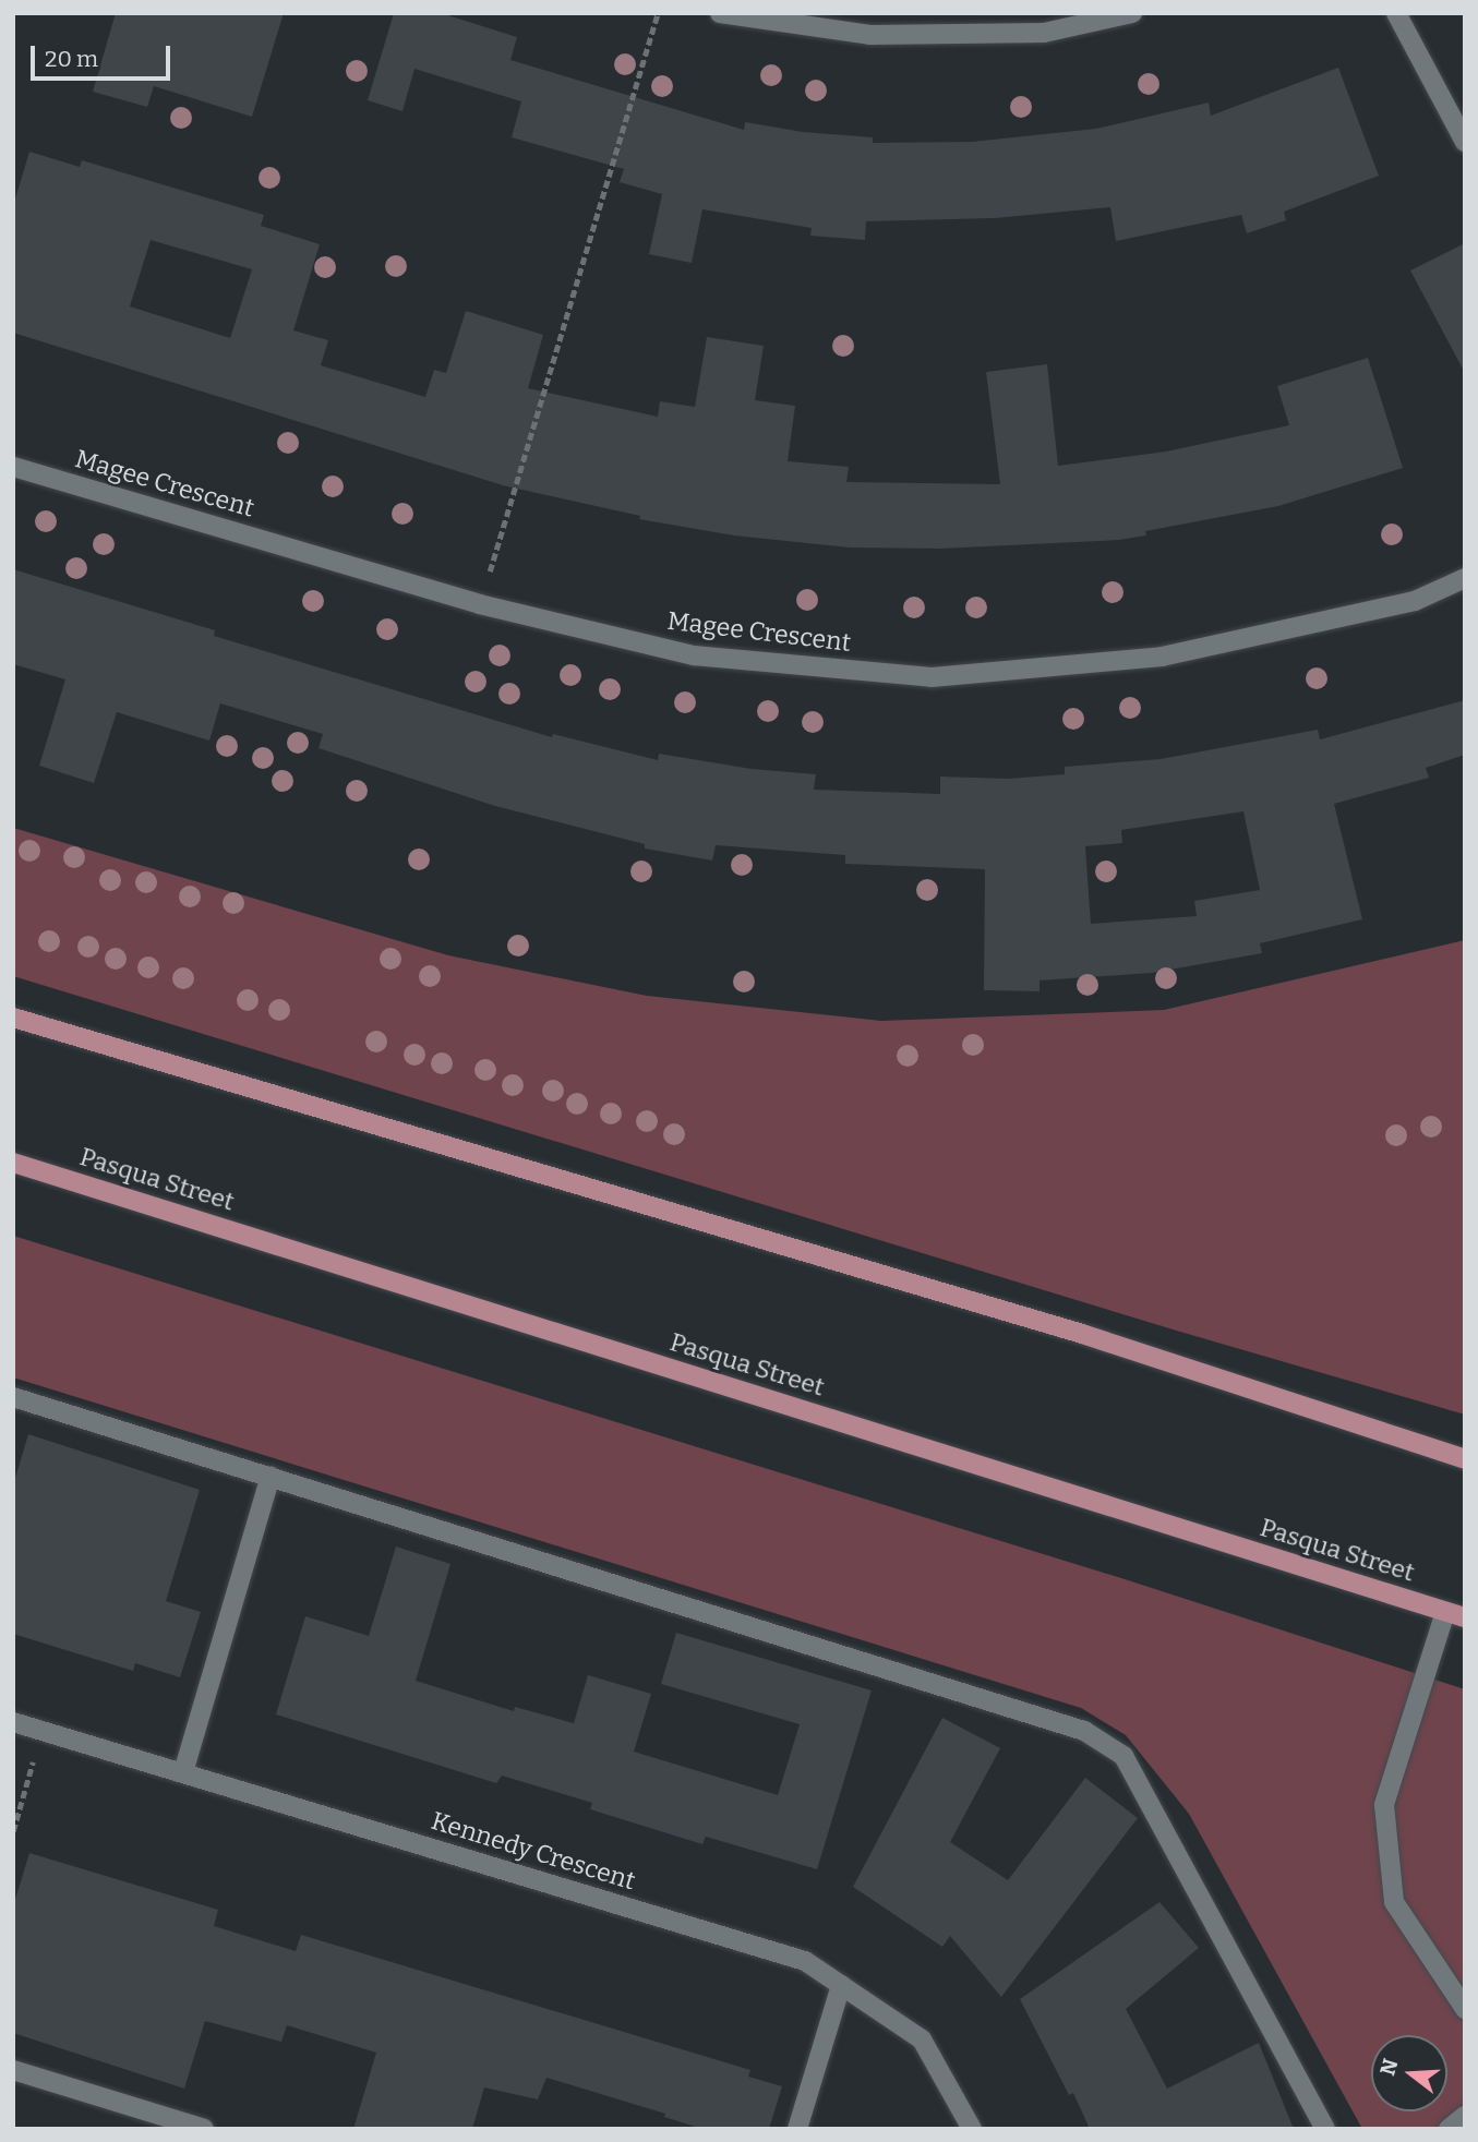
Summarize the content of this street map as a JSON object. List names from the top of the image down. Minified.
{"streets":{"main road":["Pasqua Street"],"street":["Magee Crescent","Kennedy Crescent"]},"scale_bar":"20 m","north":"left"}
